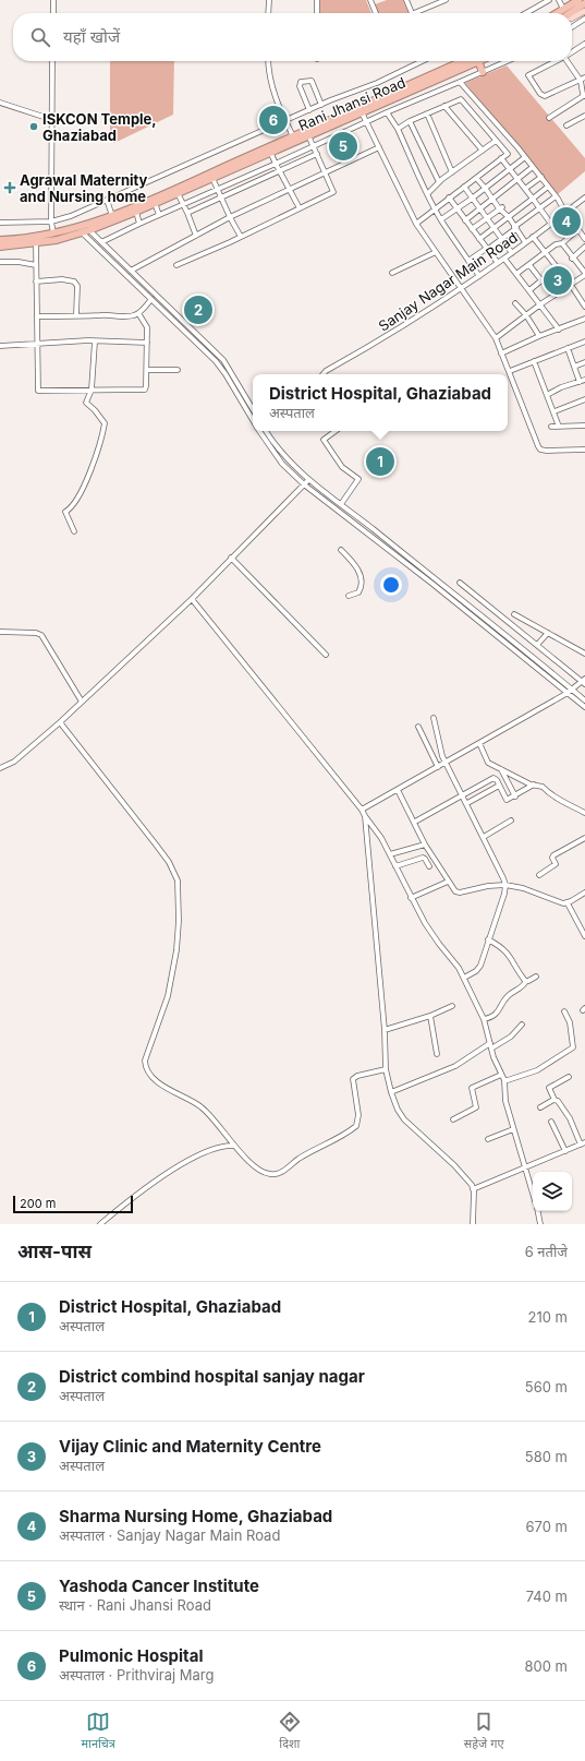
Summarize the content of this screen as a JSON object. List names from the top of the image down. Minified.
{"streets":{"highway":["Rani Jhansi Road"],"street":["Sanjay Nagar Main Road"]},"places":{"other":["ISKCON Temple, Ghaziabad"],"health":["Agrawal Maternity and Nursing home"]},"scale_bar":"200 m","page":{"search":"यहाँ खोजें","pins":["6","5","4","3","2","1"],"popup":["District Hospital, Ghaziabad","अस्पताल"],"scale":"200 m","heading":["आस-पास","6 नतीजे"],"list":[{"mark":"1","name":"District Hospital, Ghaziabad","note":"अस्पताल","value":"210 m"},{"mark":"2","name":"District combind hospital sanjay nagar","note":"अस्पताल","value":"560 m"},{"mark":"3","name":"Vijay Clinic and Maternity Centre","note":"अस्पताल","value":"580 m"},{"mark":"4","name":"Sharma Nursing Home, Ghaziabad","note":"अस्पताल · Sanjay Nagar Main Road","value":"670 m"},{"mark":"5","name":"Yashoda Cancer Institute","note":"स्थान · Rani Jhansi Road","value":"740 m"},{"mark":"6","name":"Pulmonic Hospital","note":"अस्पताल · Prithviraj Marg","value":"800 m"}],"nav":["मानचित्र","दिशा","सहेजे गए"]}}
